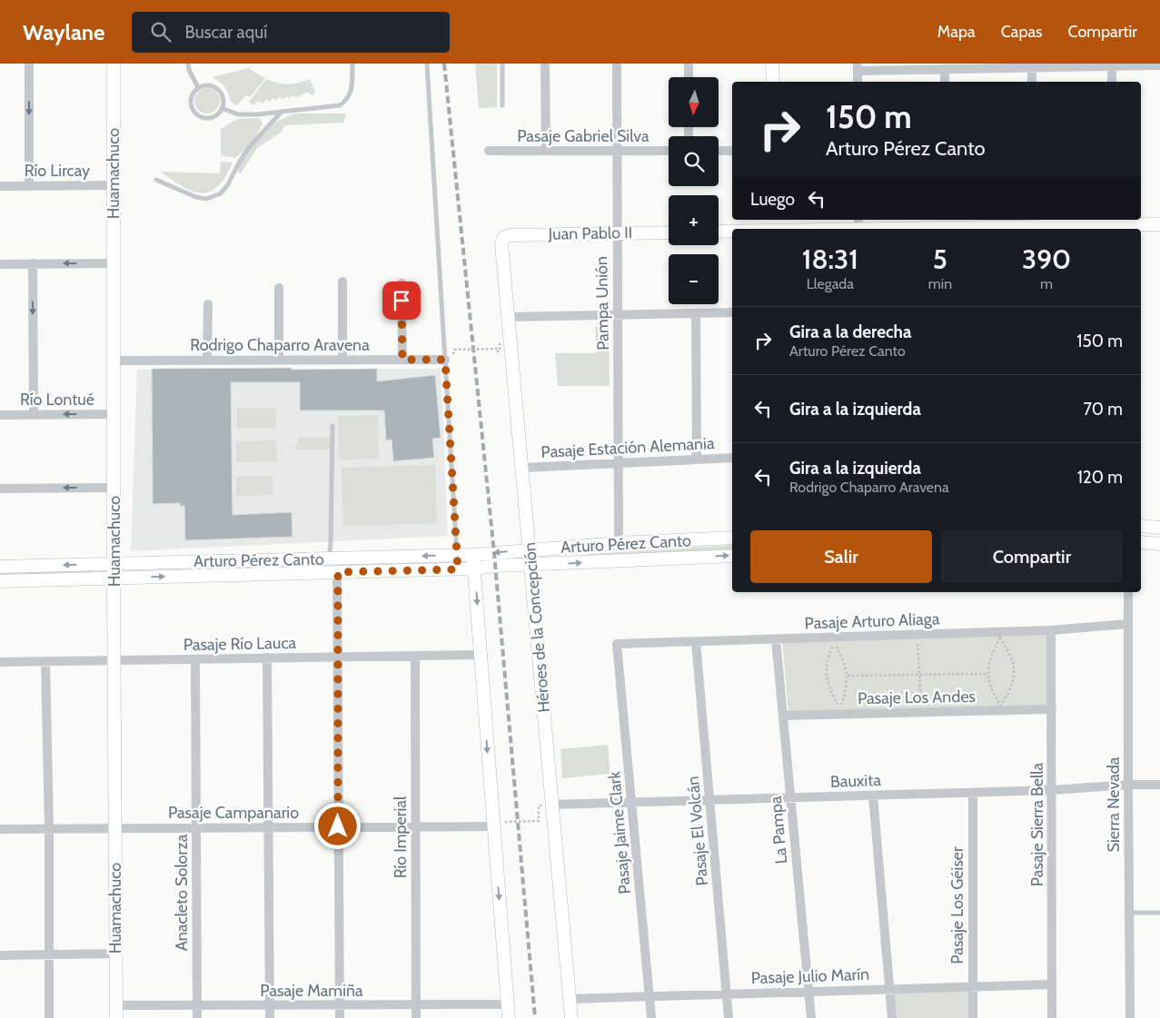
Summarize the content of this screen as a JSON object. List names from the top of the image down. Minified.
{"streets":{"street":["Pasaje Gabriel Silva","Río Lircay","Huamachuco","Juan Pablo II","Pampa Unión","Rodrigo Chaparro Aravena","Río Lontué","Pasaje Estación Alemania","Arturo Pérez Canto","Pasaje Arturo Aliaga","Héroes de la Concepción","Pasaje Río Lauca","Pasaje Los Andes","Bauxita","Sierra Nevada","Pasaje Campanario","Pasaje Sierra Bella","La Pampa","Pasaje El Volcán","Pasaje Jaime Clark","Río Imperial","Anacleto Solorza","Pasaje Los Géiser","Pasaje Julio Marín","Pasaje Mamiña"]},"crossings":[["Pasaje Gabriel Silva","Pampa Unión"],["Río Lircay","Huamachuco"],["Huamachuco","Rodrigo Chaparro Aravena"],["Huamachuco","Río Lontué"],["Huamachuco","Arturo Pérez Canto"],["Huamachuco","Pasaje Río Lauca"],["Huamachuco","Pasaje Campanario"],["Huamachuco","Pasaje Mamiña"],["Juan Pablo II","Pampa Unión"],["Juan Pablo II","Héroes de la Concepción"],["Pampa Unión","Pasaje Estación Alemania"],["Pampa Unión","Arturo Pérez Canto"],["Pasaje Estación Alemania","Héroes de la Concepción"],["Arturo Pérez Canto","Héroes de la Concepción"],["Pasaje Arturo Aliaga","Sierra Nevada"],["Pasaje Arturo Aliaga","Pasaje Sierra Bella"],["Pasaje Arturo Aliaga","La Pampa"],["Pasaje Arturo Aliaga","Pasaje El Volcán"],["Pasaje Arturo Aliaga","Pasaje Jaime Clark"],["Héroes de la Concepción","Bauxita"],["Héroes de la Concepción","Pasaje Julio Marín"],["Pasaje Río Lauca","Río Imperial"],["Pasaje Río Lauca","Anacleto Solorza"],["Pasaje Los Andes","Pasaje Sierra Bella"],["Pasaje Los Andes","La Pampa"],["Bauxita","Sierra Nevada"],["Bauxita","Pasaje Sierra Bella"],["Bauxita","La Pampa"],["Bauxita","Pasaje El Volcán"],["Bauxita","Pasaje Jaime Clark"],["Bauxita","Pasaje Los Géiser"],["Pasaje Campanario","Río Imperial"],["Pasaje Campanario","Anacleto Solorza"],["Pasaje Sierra Bella","Pasaje Julio Marín"],["La Pampa","Pasaje Julio Marín"],["Pasaje El Volcán","Pasaje Julio Marín"],["Pasaje Jaime Clark","Pasaje Julio Marín"],["Río Imperial","Pasaje Mamiña"],["Anacleto Solorza","Pasaje Mamiña"],["Pasaje Los Géiser","Pasaje Julio Marín"]],"north":"bottom","page":{"header":"Waylane","search":"Buscar aquí","nav":["Mapa","Capas","Compartir"],"map_buttons":["+","−"],"turn":["150 m","Arturo Pérez Canto"],"then":"Luego","eta":["18:31","Llegada","5","min","390","m"],"list":[{"name":"Gira a la derecha","note":"Arturo Pérez Canto","value":"150 m"},{"name":"Gira a la izquierda","value":"70 m"},{"name":"Gira a la izquierda","note":"Rodrigo Chaparro Aravena","value":"120 m"}],"buttons":["Salir","Compartir"]}}
